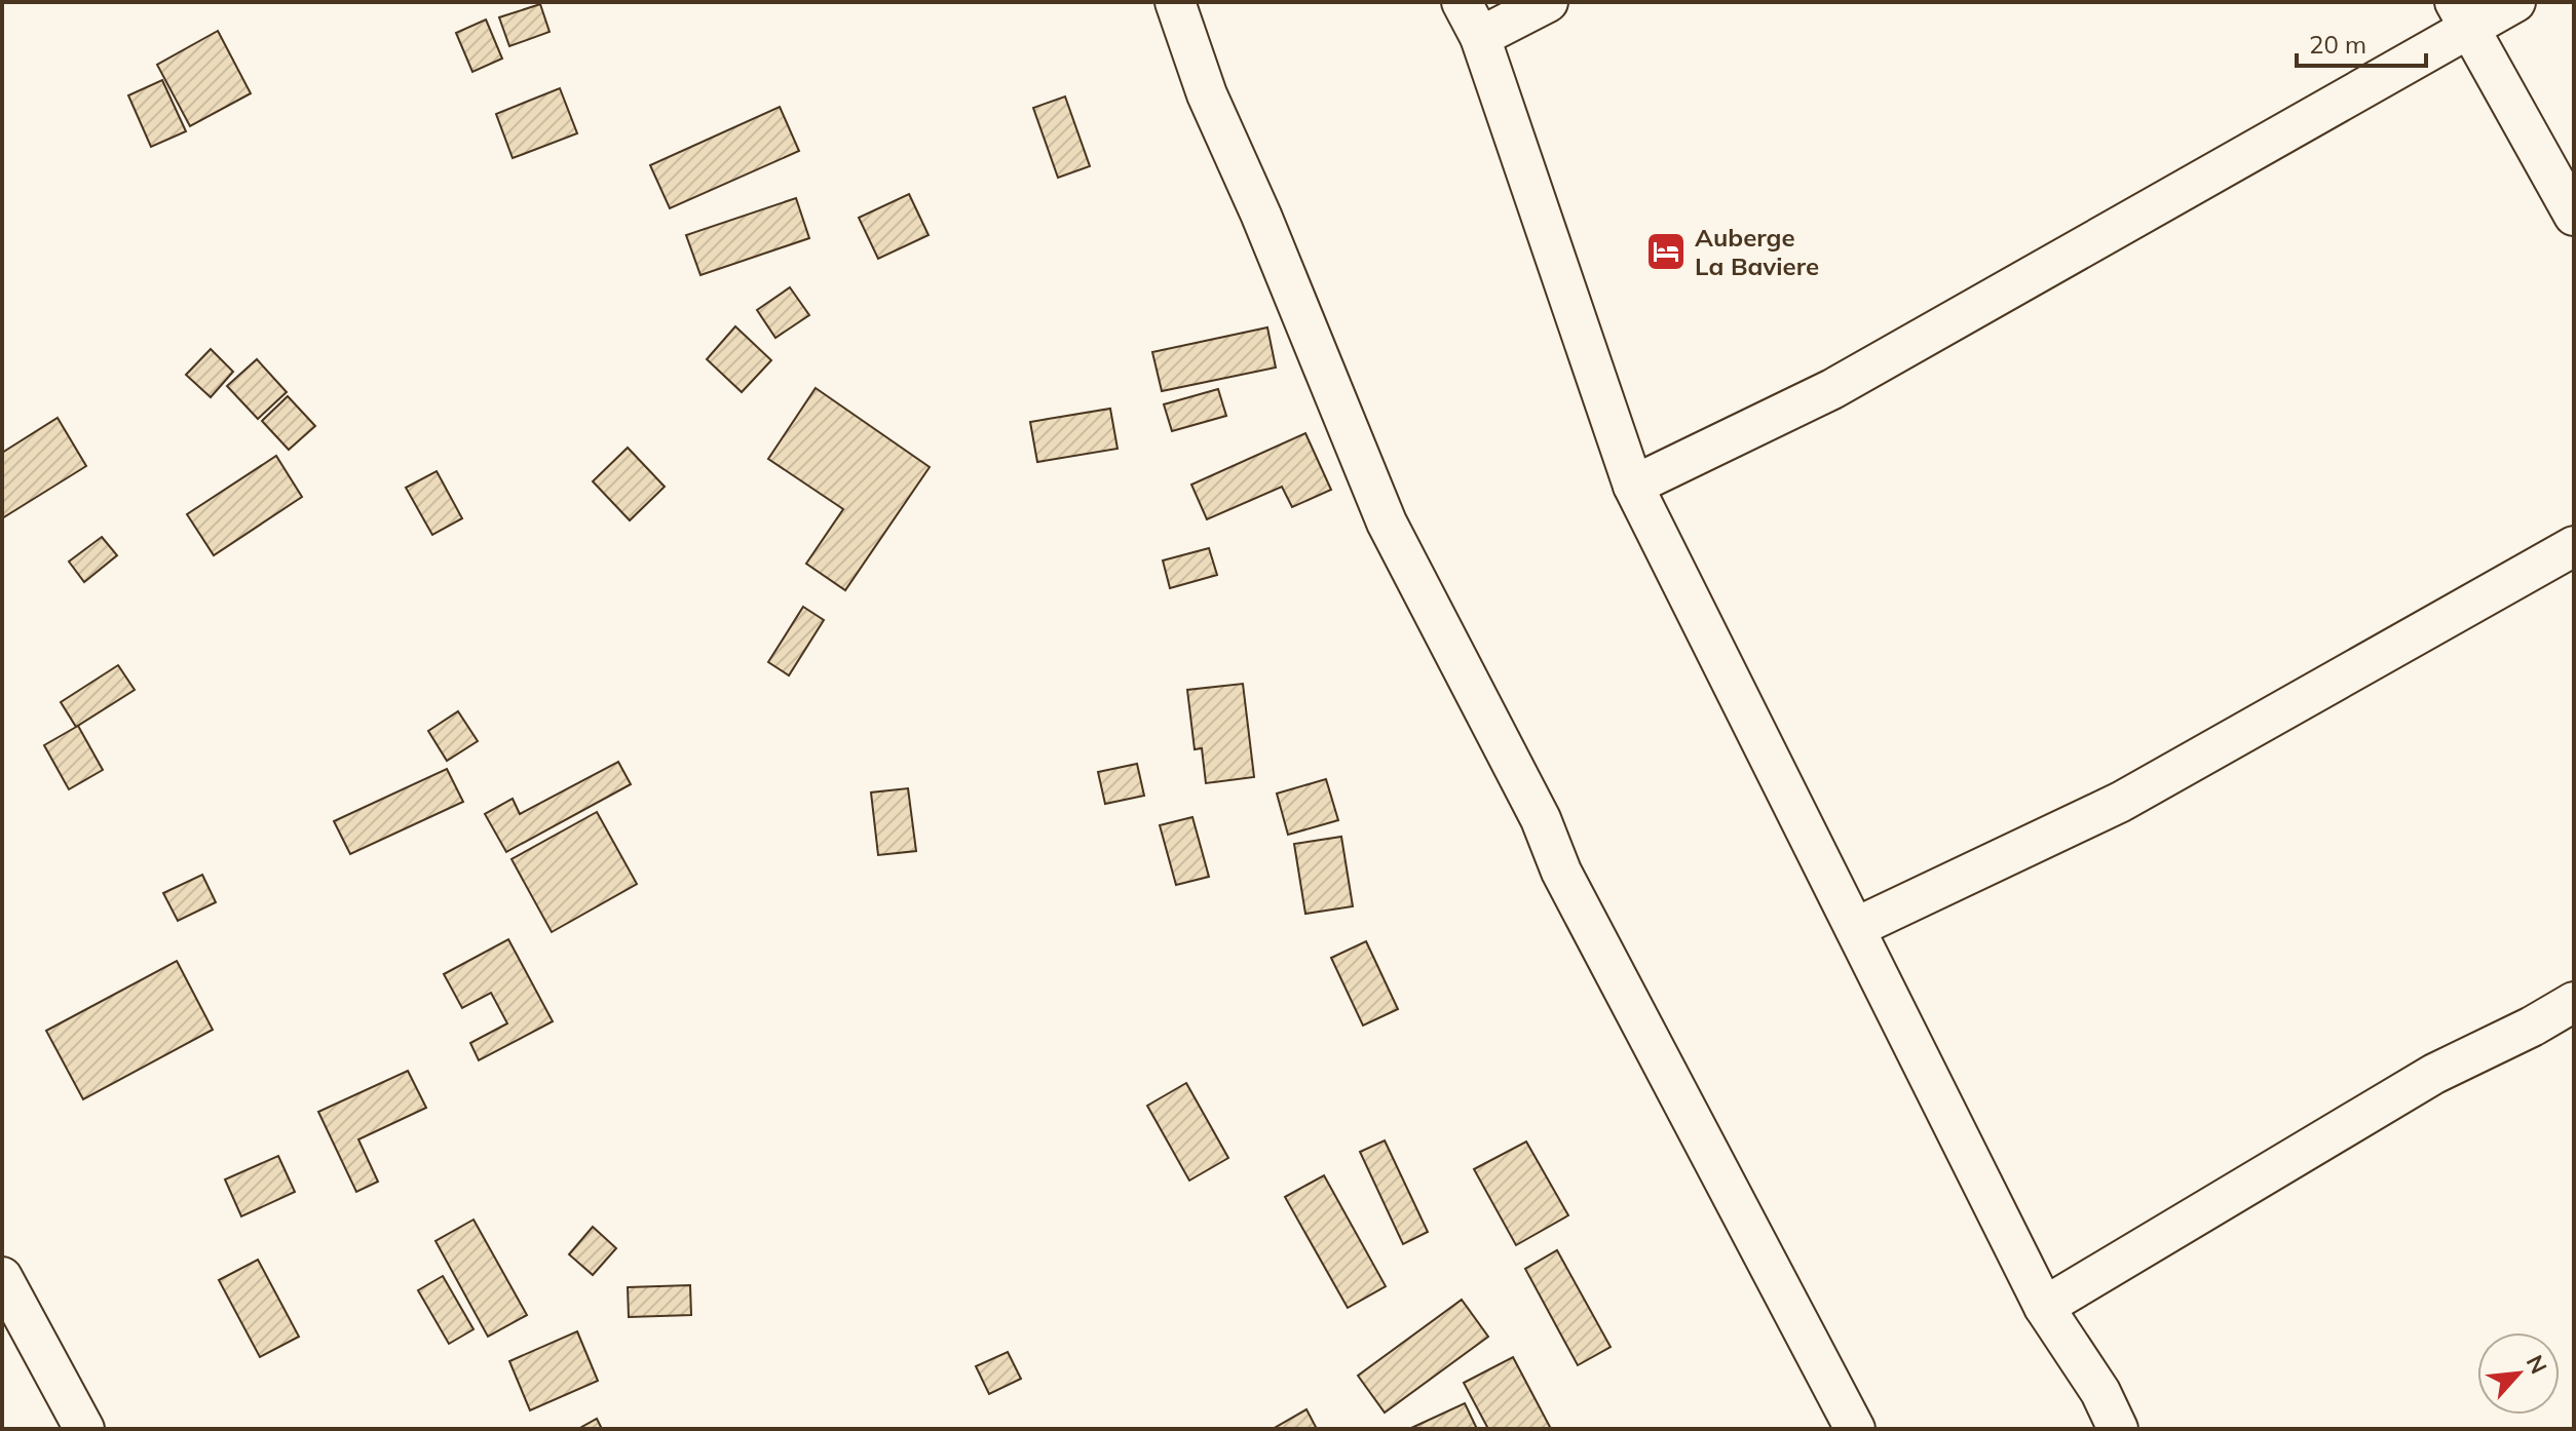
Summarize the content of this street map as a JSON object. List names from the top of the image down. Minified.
{"places":{"hotel":["Auberge La Baviere"]},"scale_bar":"20 m","north":"top right"}
